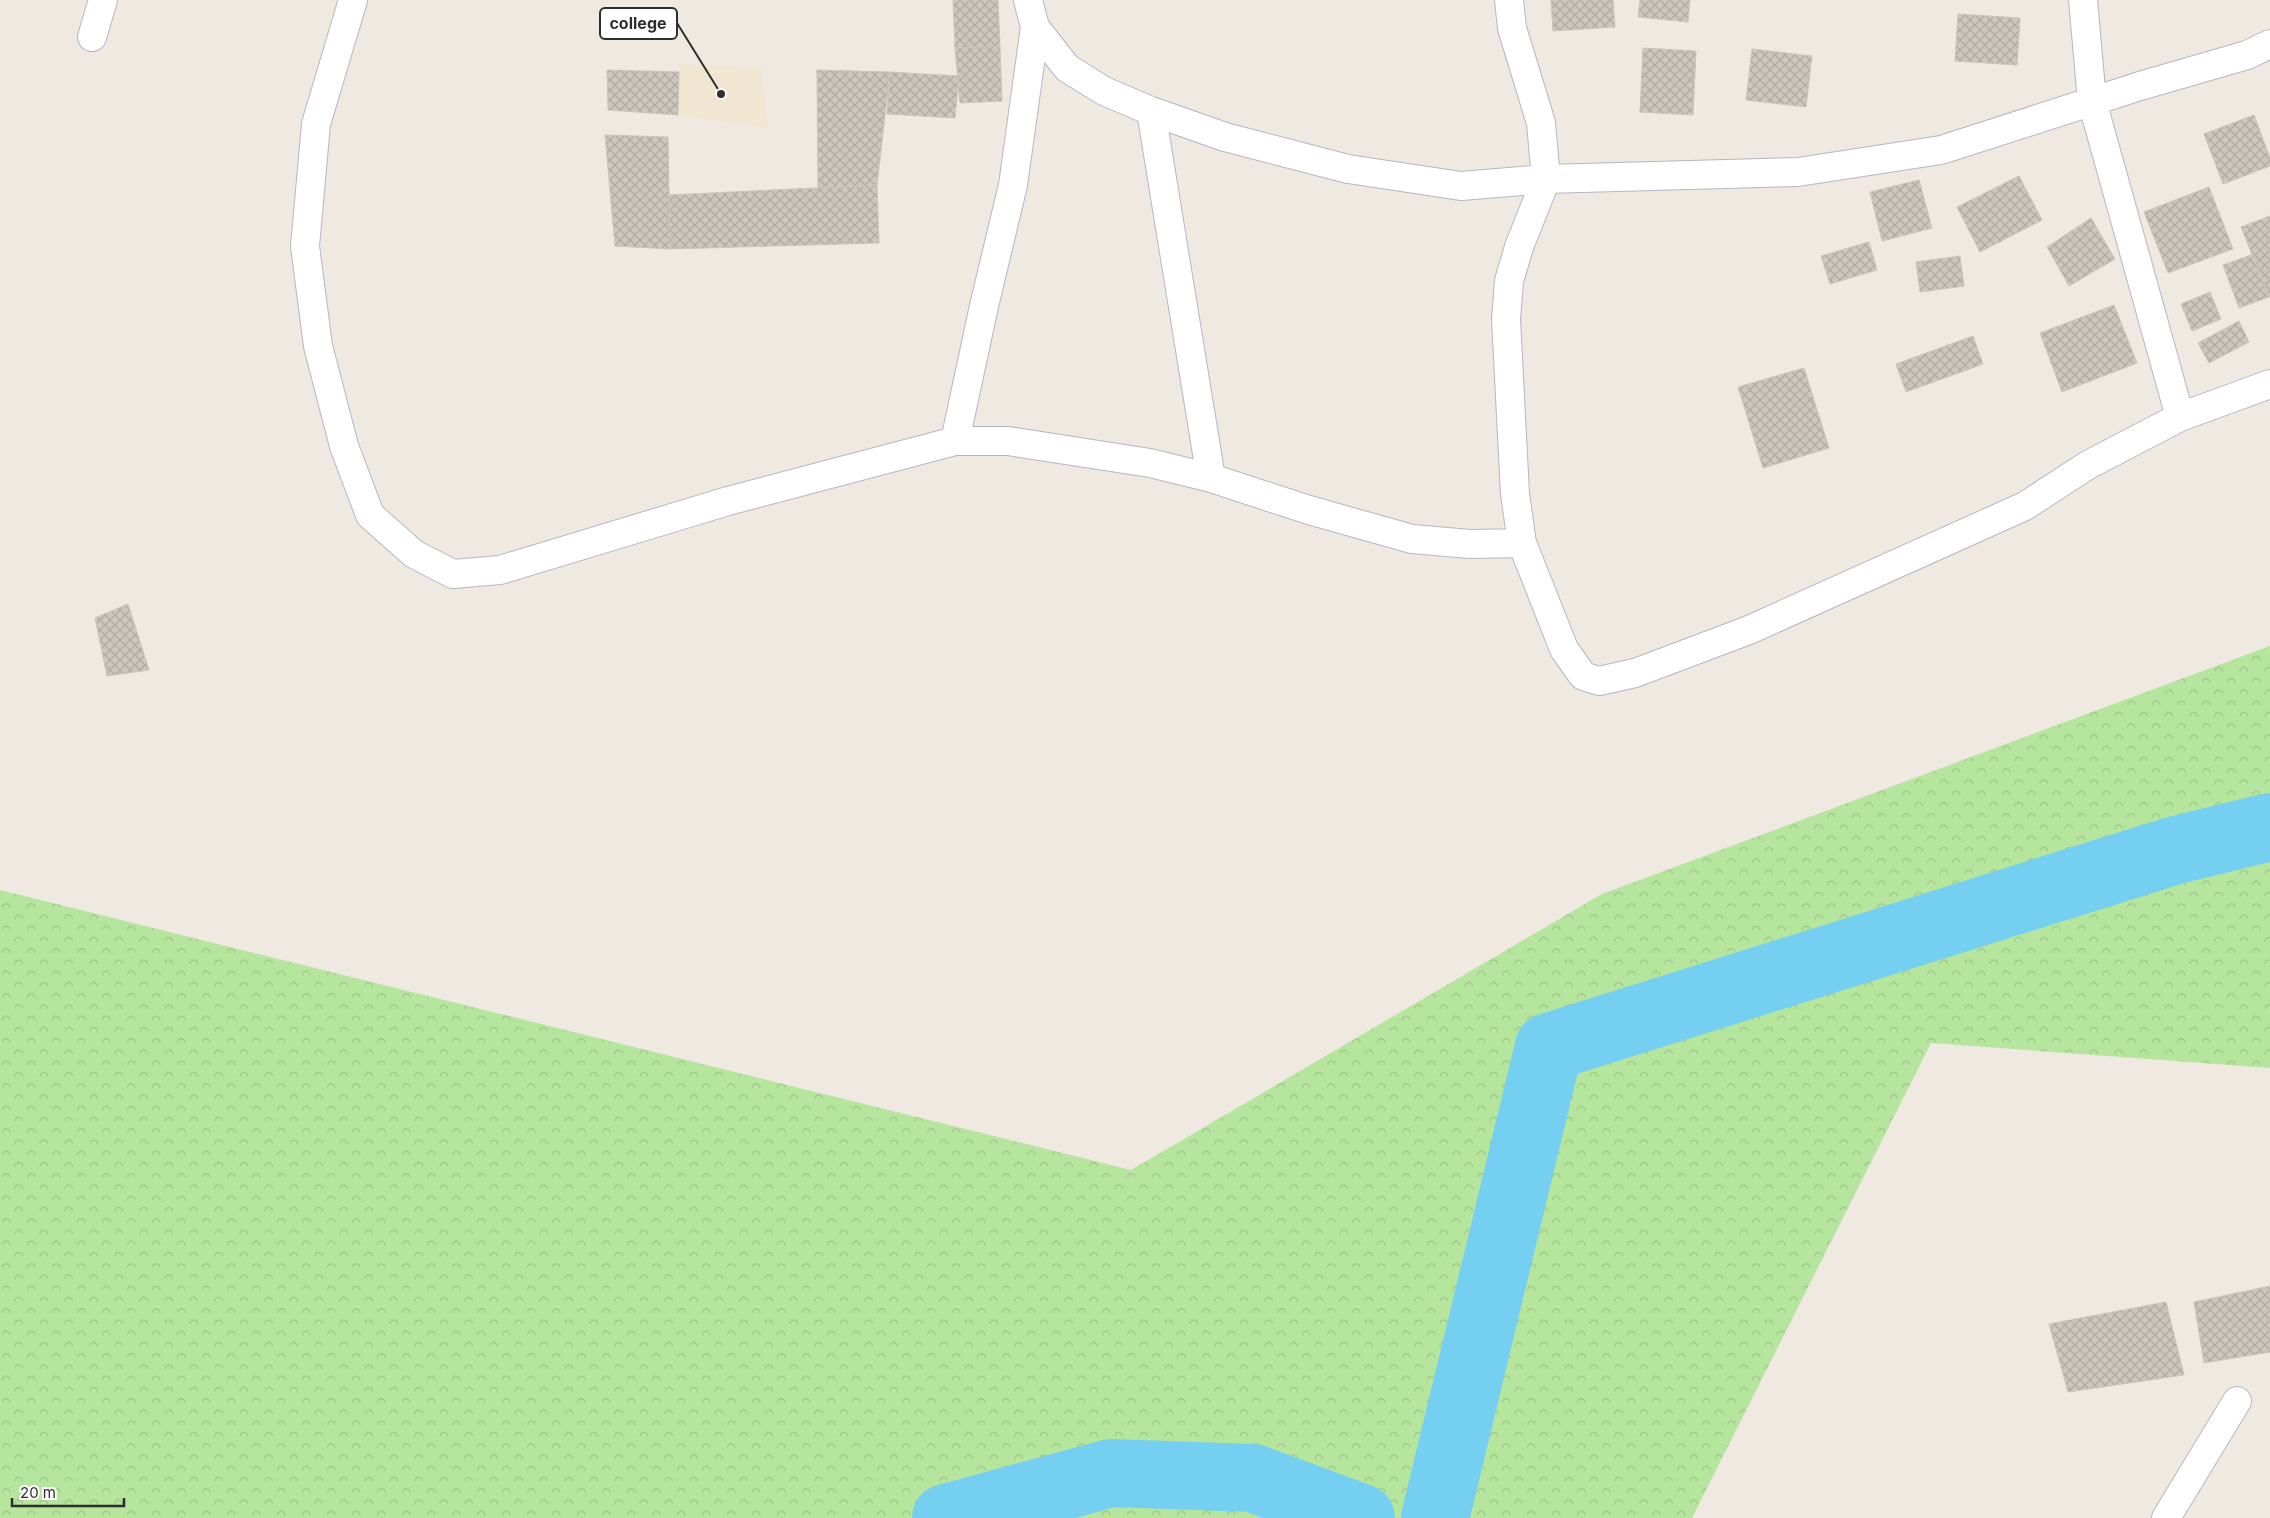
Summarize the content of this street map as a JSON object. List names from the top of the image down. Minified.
{"places":["college"],"scale_bar":"20 m"}
